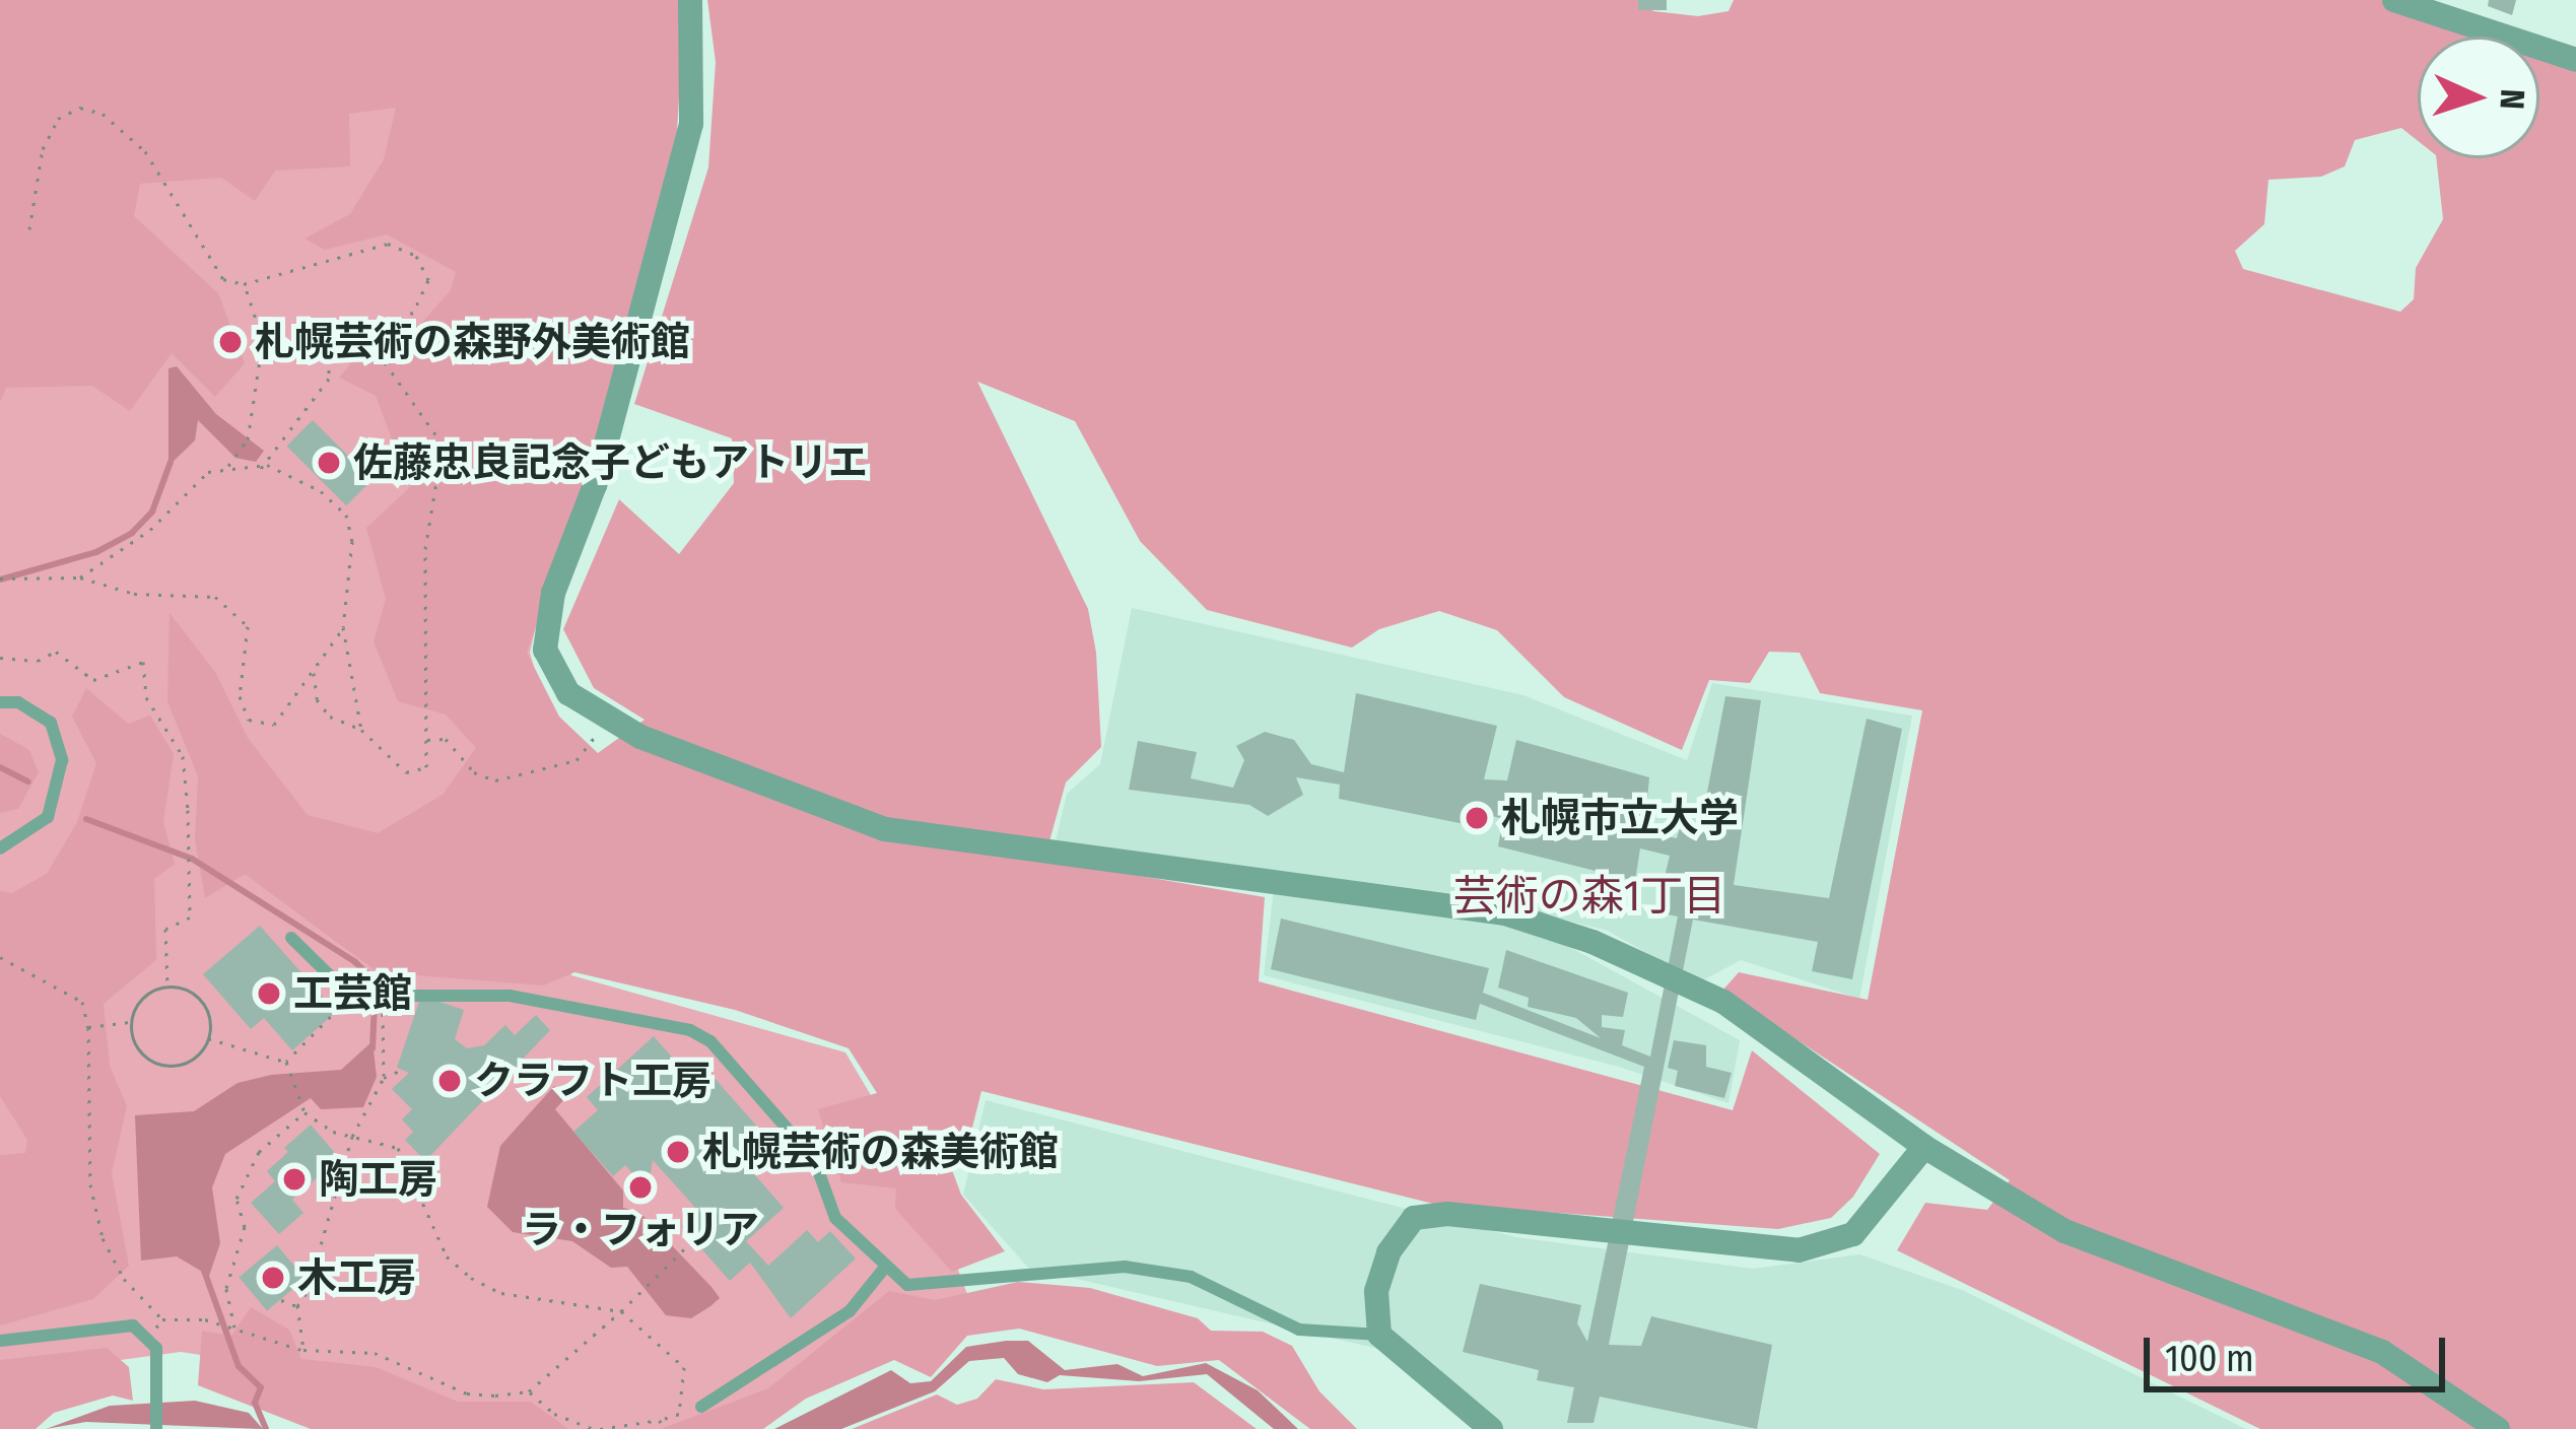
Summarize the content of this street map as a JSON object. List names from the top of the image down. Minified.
{"districts":["芸術の森1丁目"],"places":["札幌芸術の森野外美術館","佐藤忠良記念子どもアトリエ","札幌市立大学","工芸館","クラフト工房","札幌芸術の森美術館","陶工房","ラ・フォリア","木工房"],"scale_bar":"100 m","north":"right"}
